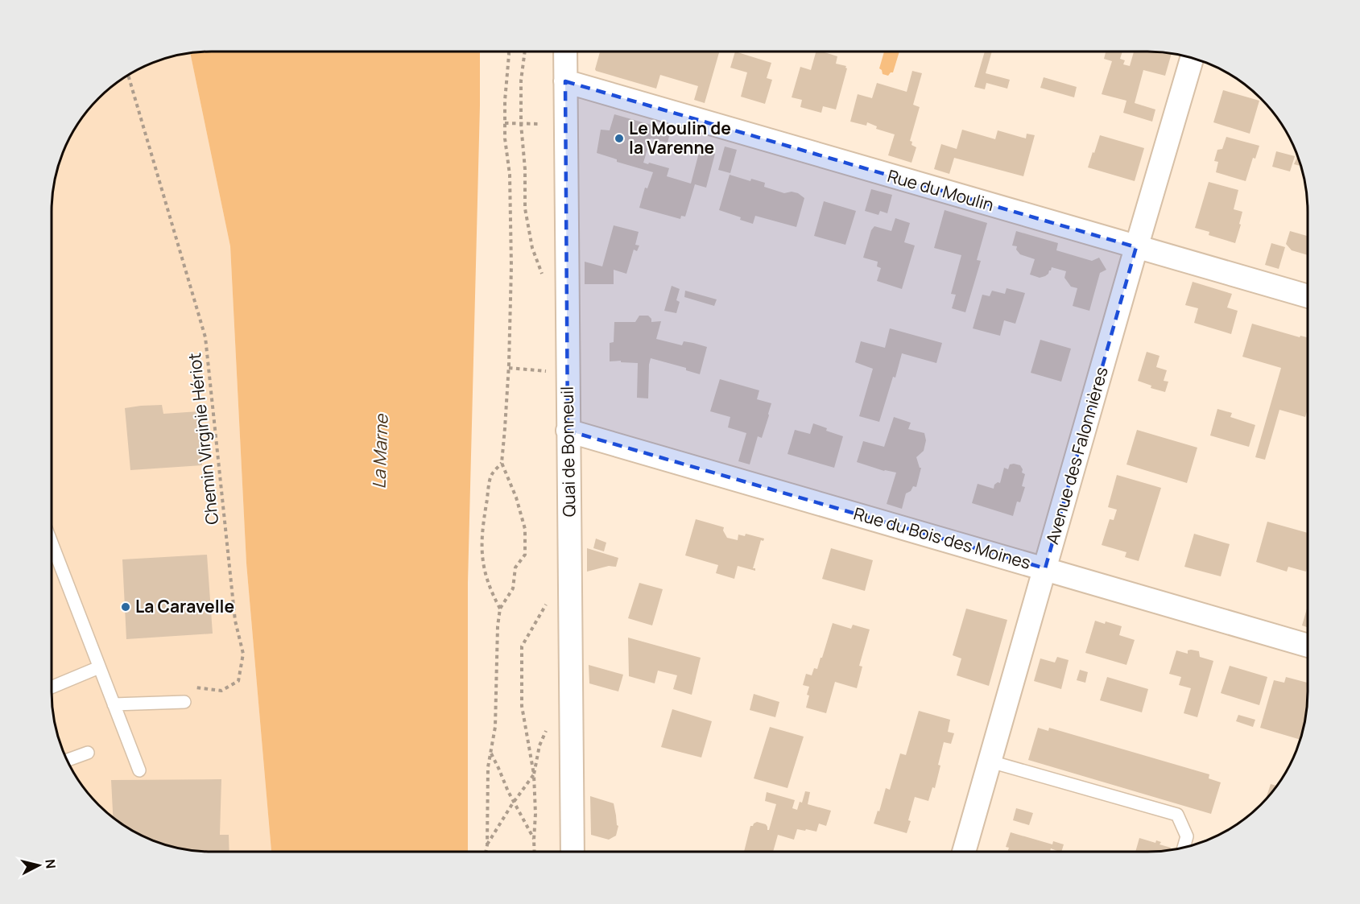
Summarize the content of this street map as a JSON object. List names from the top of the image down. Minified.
{"streets":{"street":["Rue du Moulin","Quai de Bonneuil","Avenue des Falonnières","Rue du Bois des Moines"],"path":["Chemin Virginie Hériot"]},"crossings":[["Rue du Moulin","Quai de Bonneuil"],["Rue du Moulin","Avenue des Falonnières"],["Quai de Bonneuil","Rue du Bois des Moines"],["Avenue des Falonnières","Rue du Bois des Moines"]],"water":["La Marne"],"places":["Le Moulin de la Varenne","La Caravelle"],"north":"right"}
